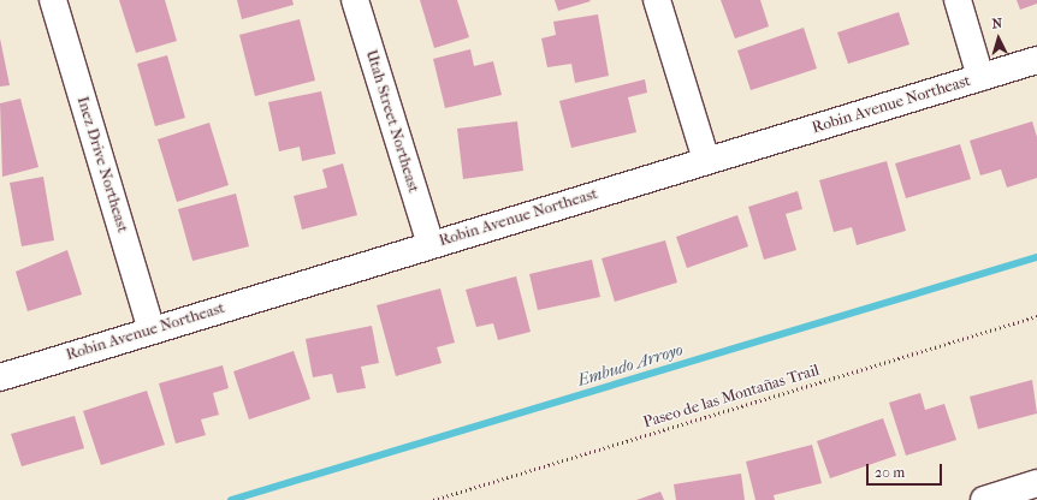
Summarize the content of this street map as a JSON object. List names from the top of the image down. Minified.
{"streets":{"street":["Robin Avenue Northeast","Utah Street Northeast","Inez Drive Northeast"],"path":["Paseo de las Montañas Trail"]},"crossings":[["Robin Avenue Northeast","Utah Street Northeast"],["Robin Avenue Northeast","Inez Drive Northeast"]],"water":["Embudo Arroyo"],"scale_bar":"20 m","north":"top"}
